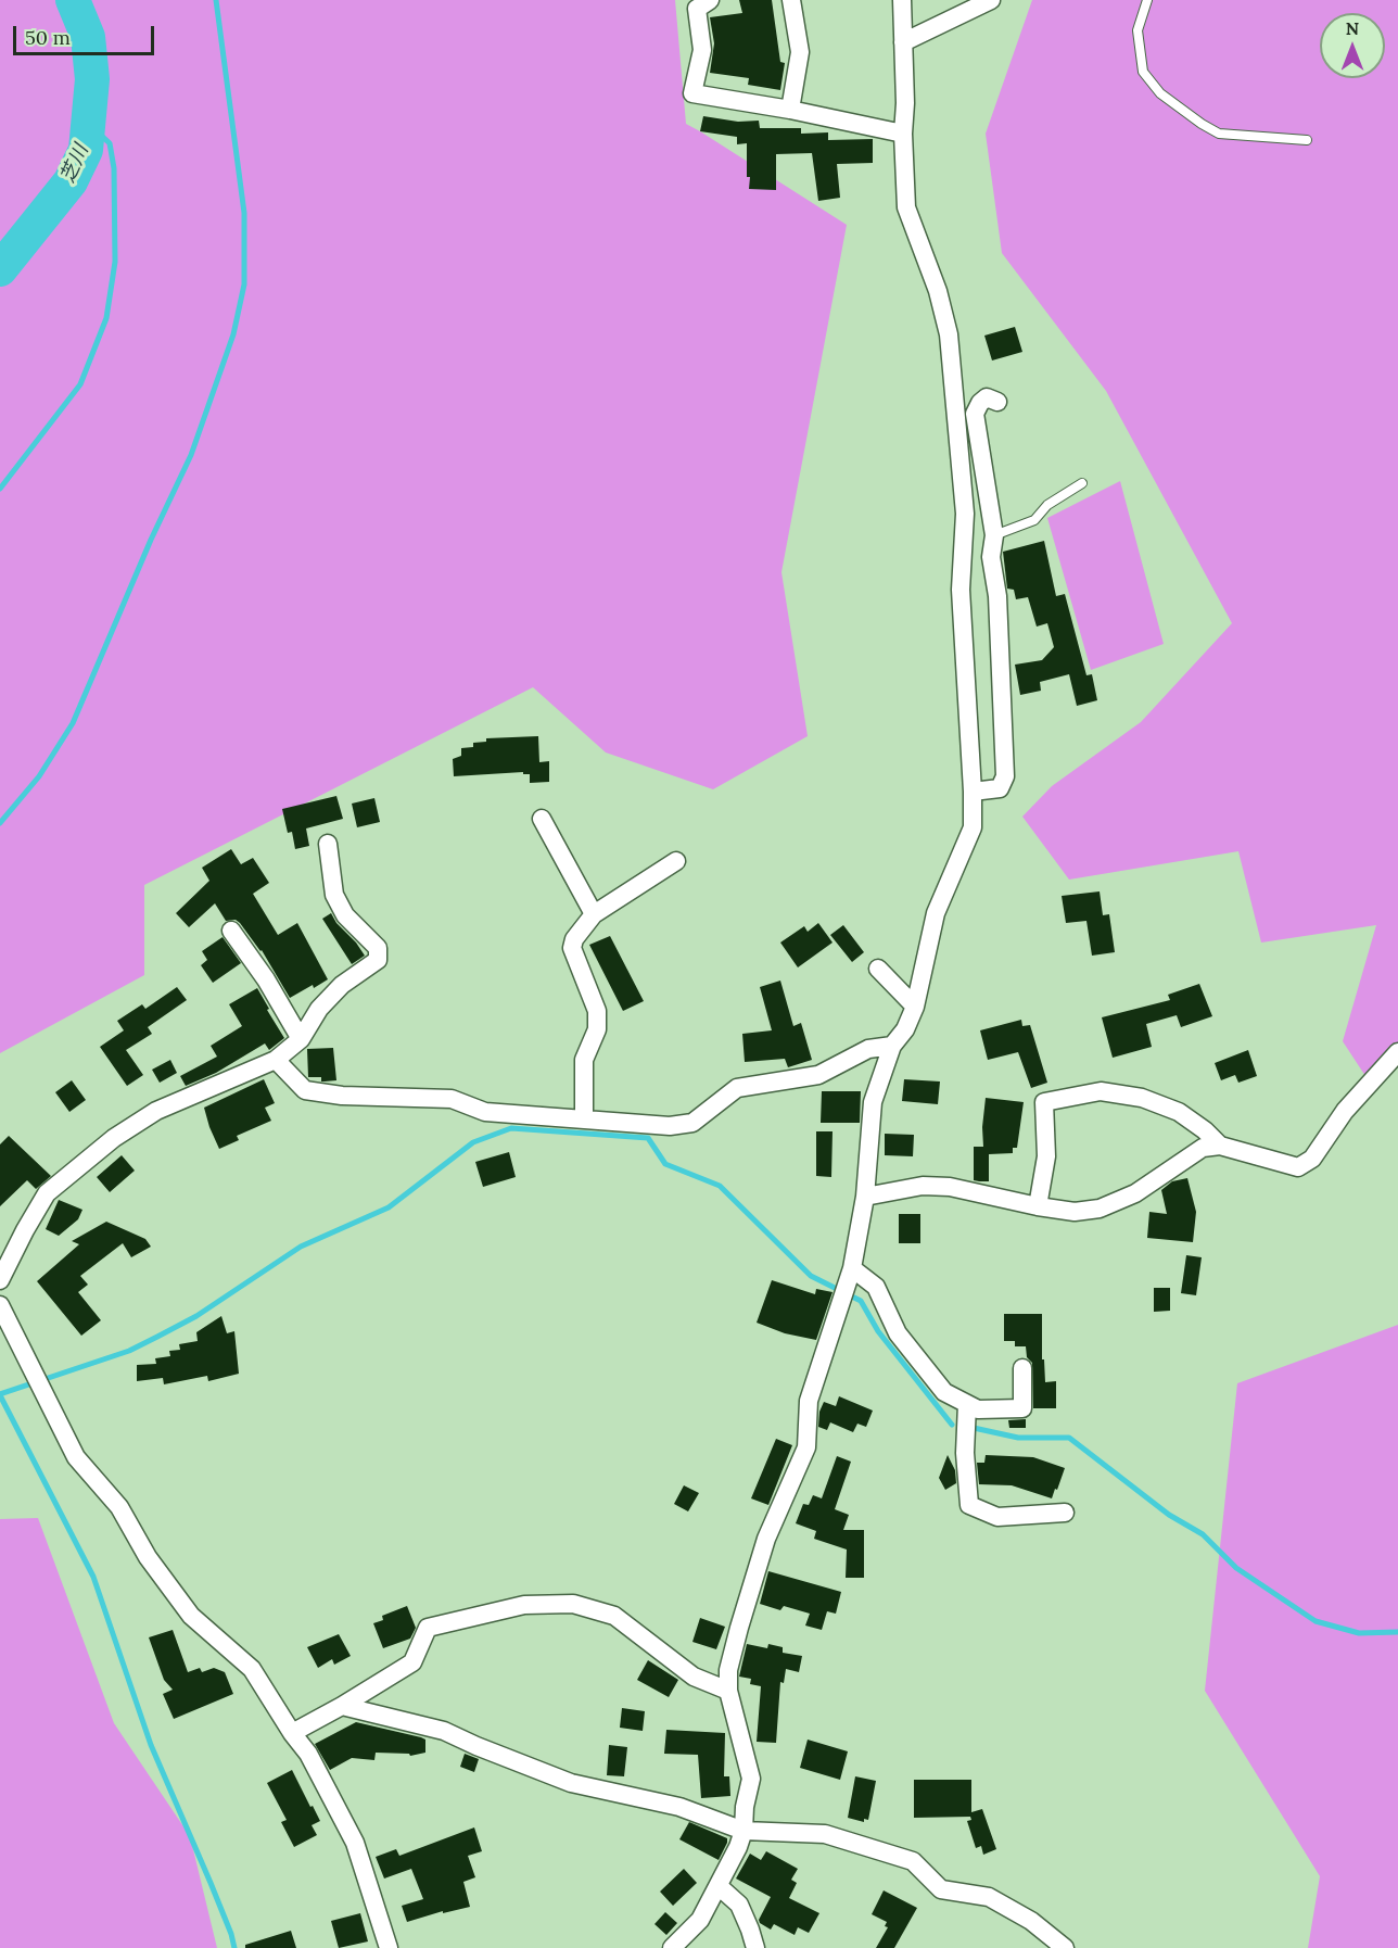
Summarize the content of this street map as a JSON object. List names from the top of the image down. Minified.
{"water":["芝川"],"scale_bar":"50 m","north":"top"}
